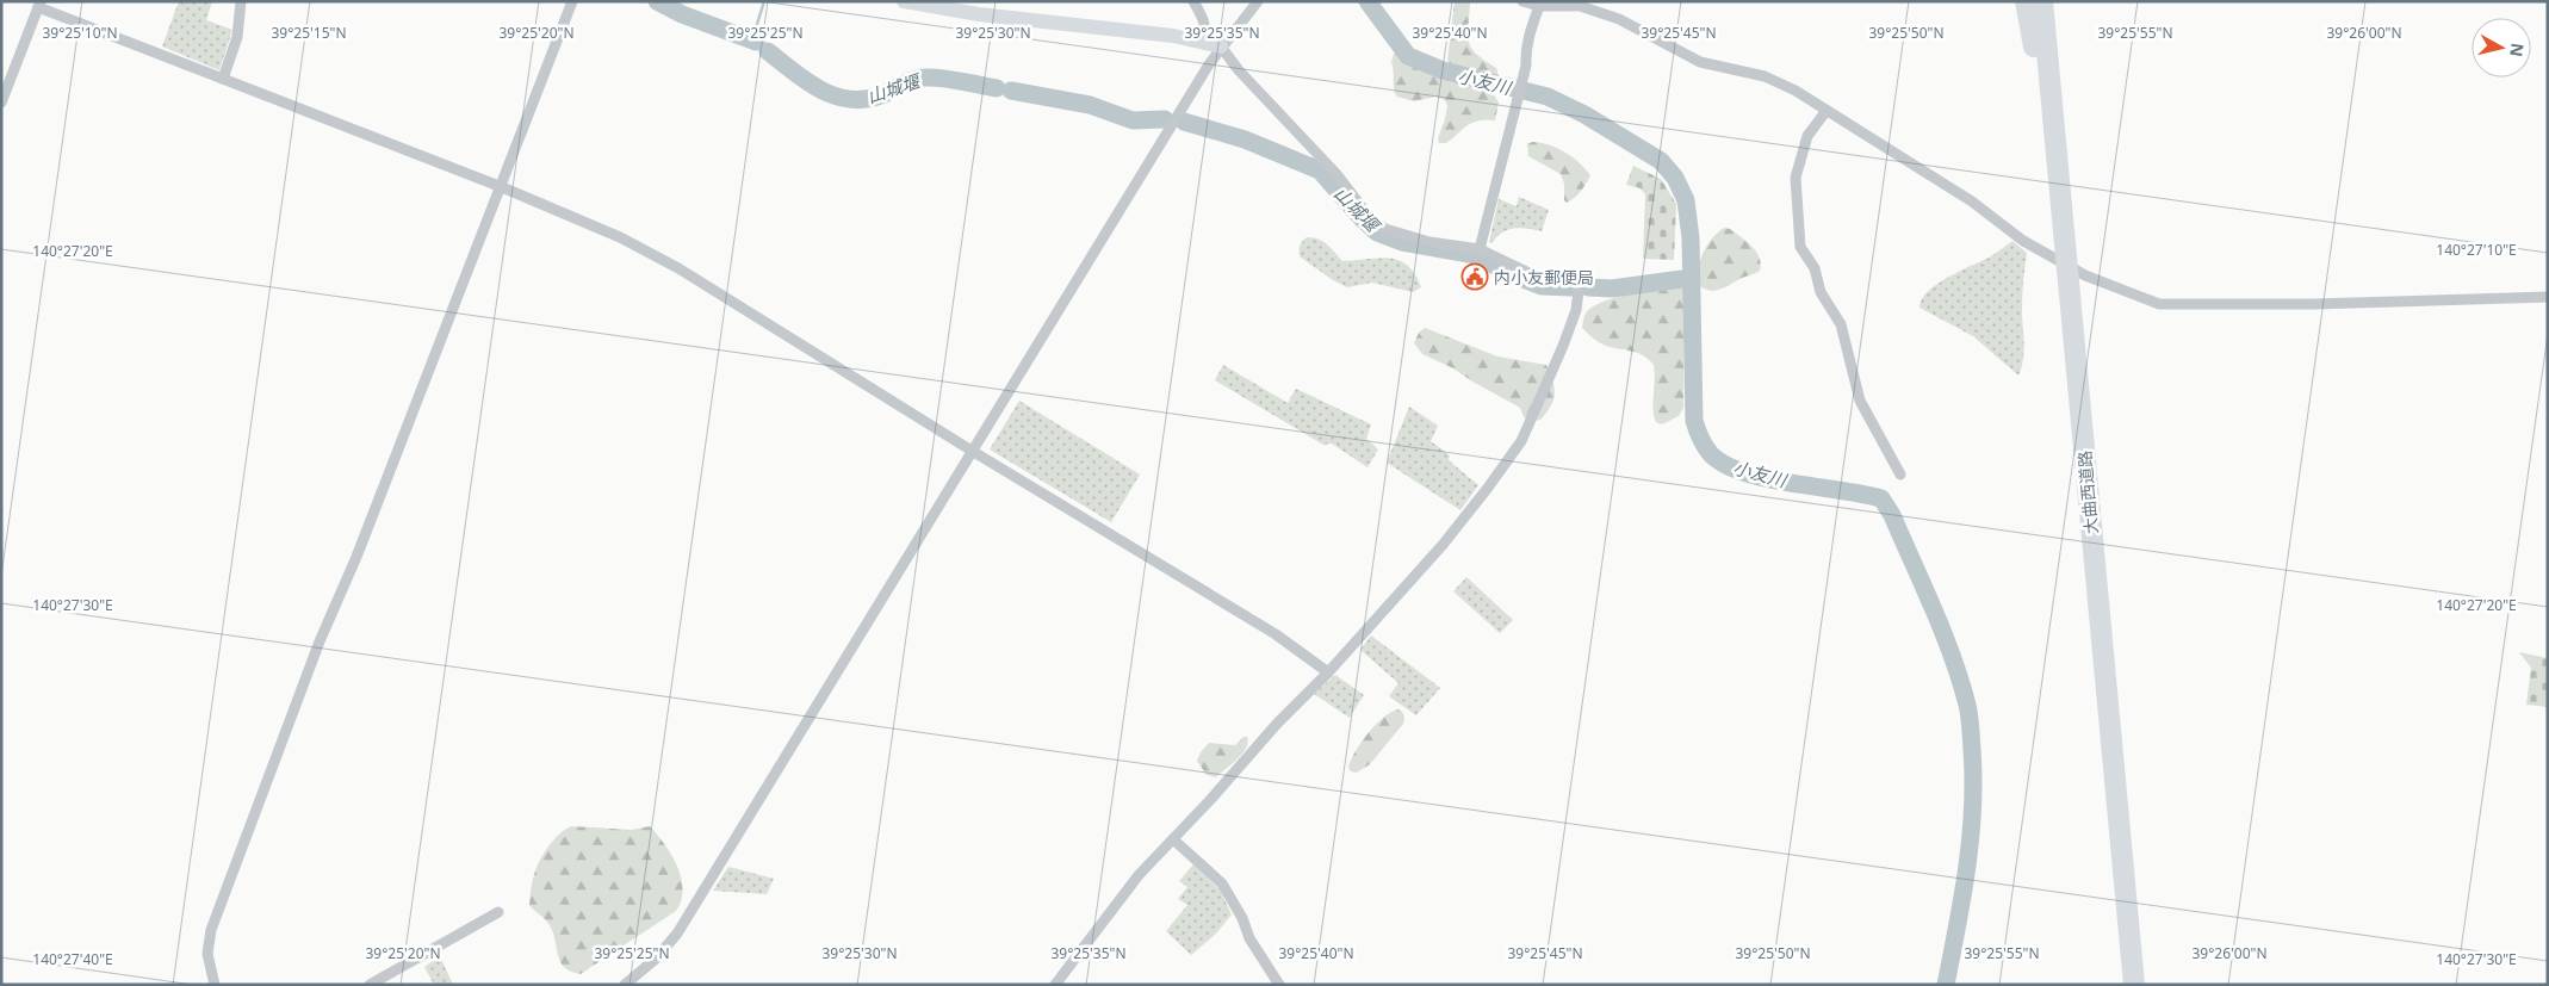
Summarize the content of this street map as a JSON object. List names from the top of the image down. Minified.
{"streets":{"highway":["大曲西道路"]},"water":["小友川","山城堰"],"places":{"public building":["内小友郵便局"]},"north":"right","coordinates":["39°25'10\"N","39°25'15\"N","39°25'20\"N","39°25'25\"N","39°25'30\"N","39°25'35\"N","39°25'40\"N","39°25'45\"N","39°25'50\"N","39°25'55\"N","39°26'00\"N","140°27'10\"E","140°27'20\"E","140°27'30\"E","140°27'40\"E"]}
